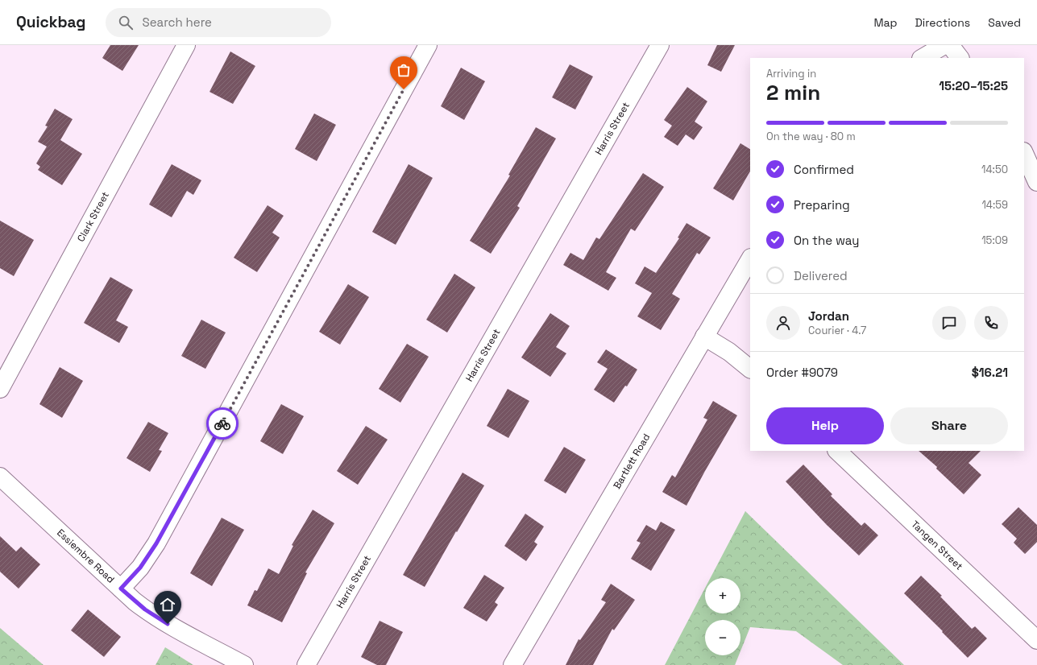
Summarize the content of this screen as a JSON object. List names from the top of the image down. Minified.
{"streets":{"street":["Harris Street","Clark Street","Bartlett Road","Tangen Street","Essiembre Road"]},"page":{"header":"Quickbag","search":"Search here","nav":["Map","Directions","Saved"],"heading":["2 min","Arriving in","15:20–15:25"],"panel":["Jordan","Courier · 4.7","Order #9079","$16.21"],"bar":"On the way · 80 m","list":[["Confirmed","14:50"],["Preparing","14:59"],["On the way","15:09"],"Delivered"],"buttons":["Help","Share"],"map_buttons":["+","−"]}}
